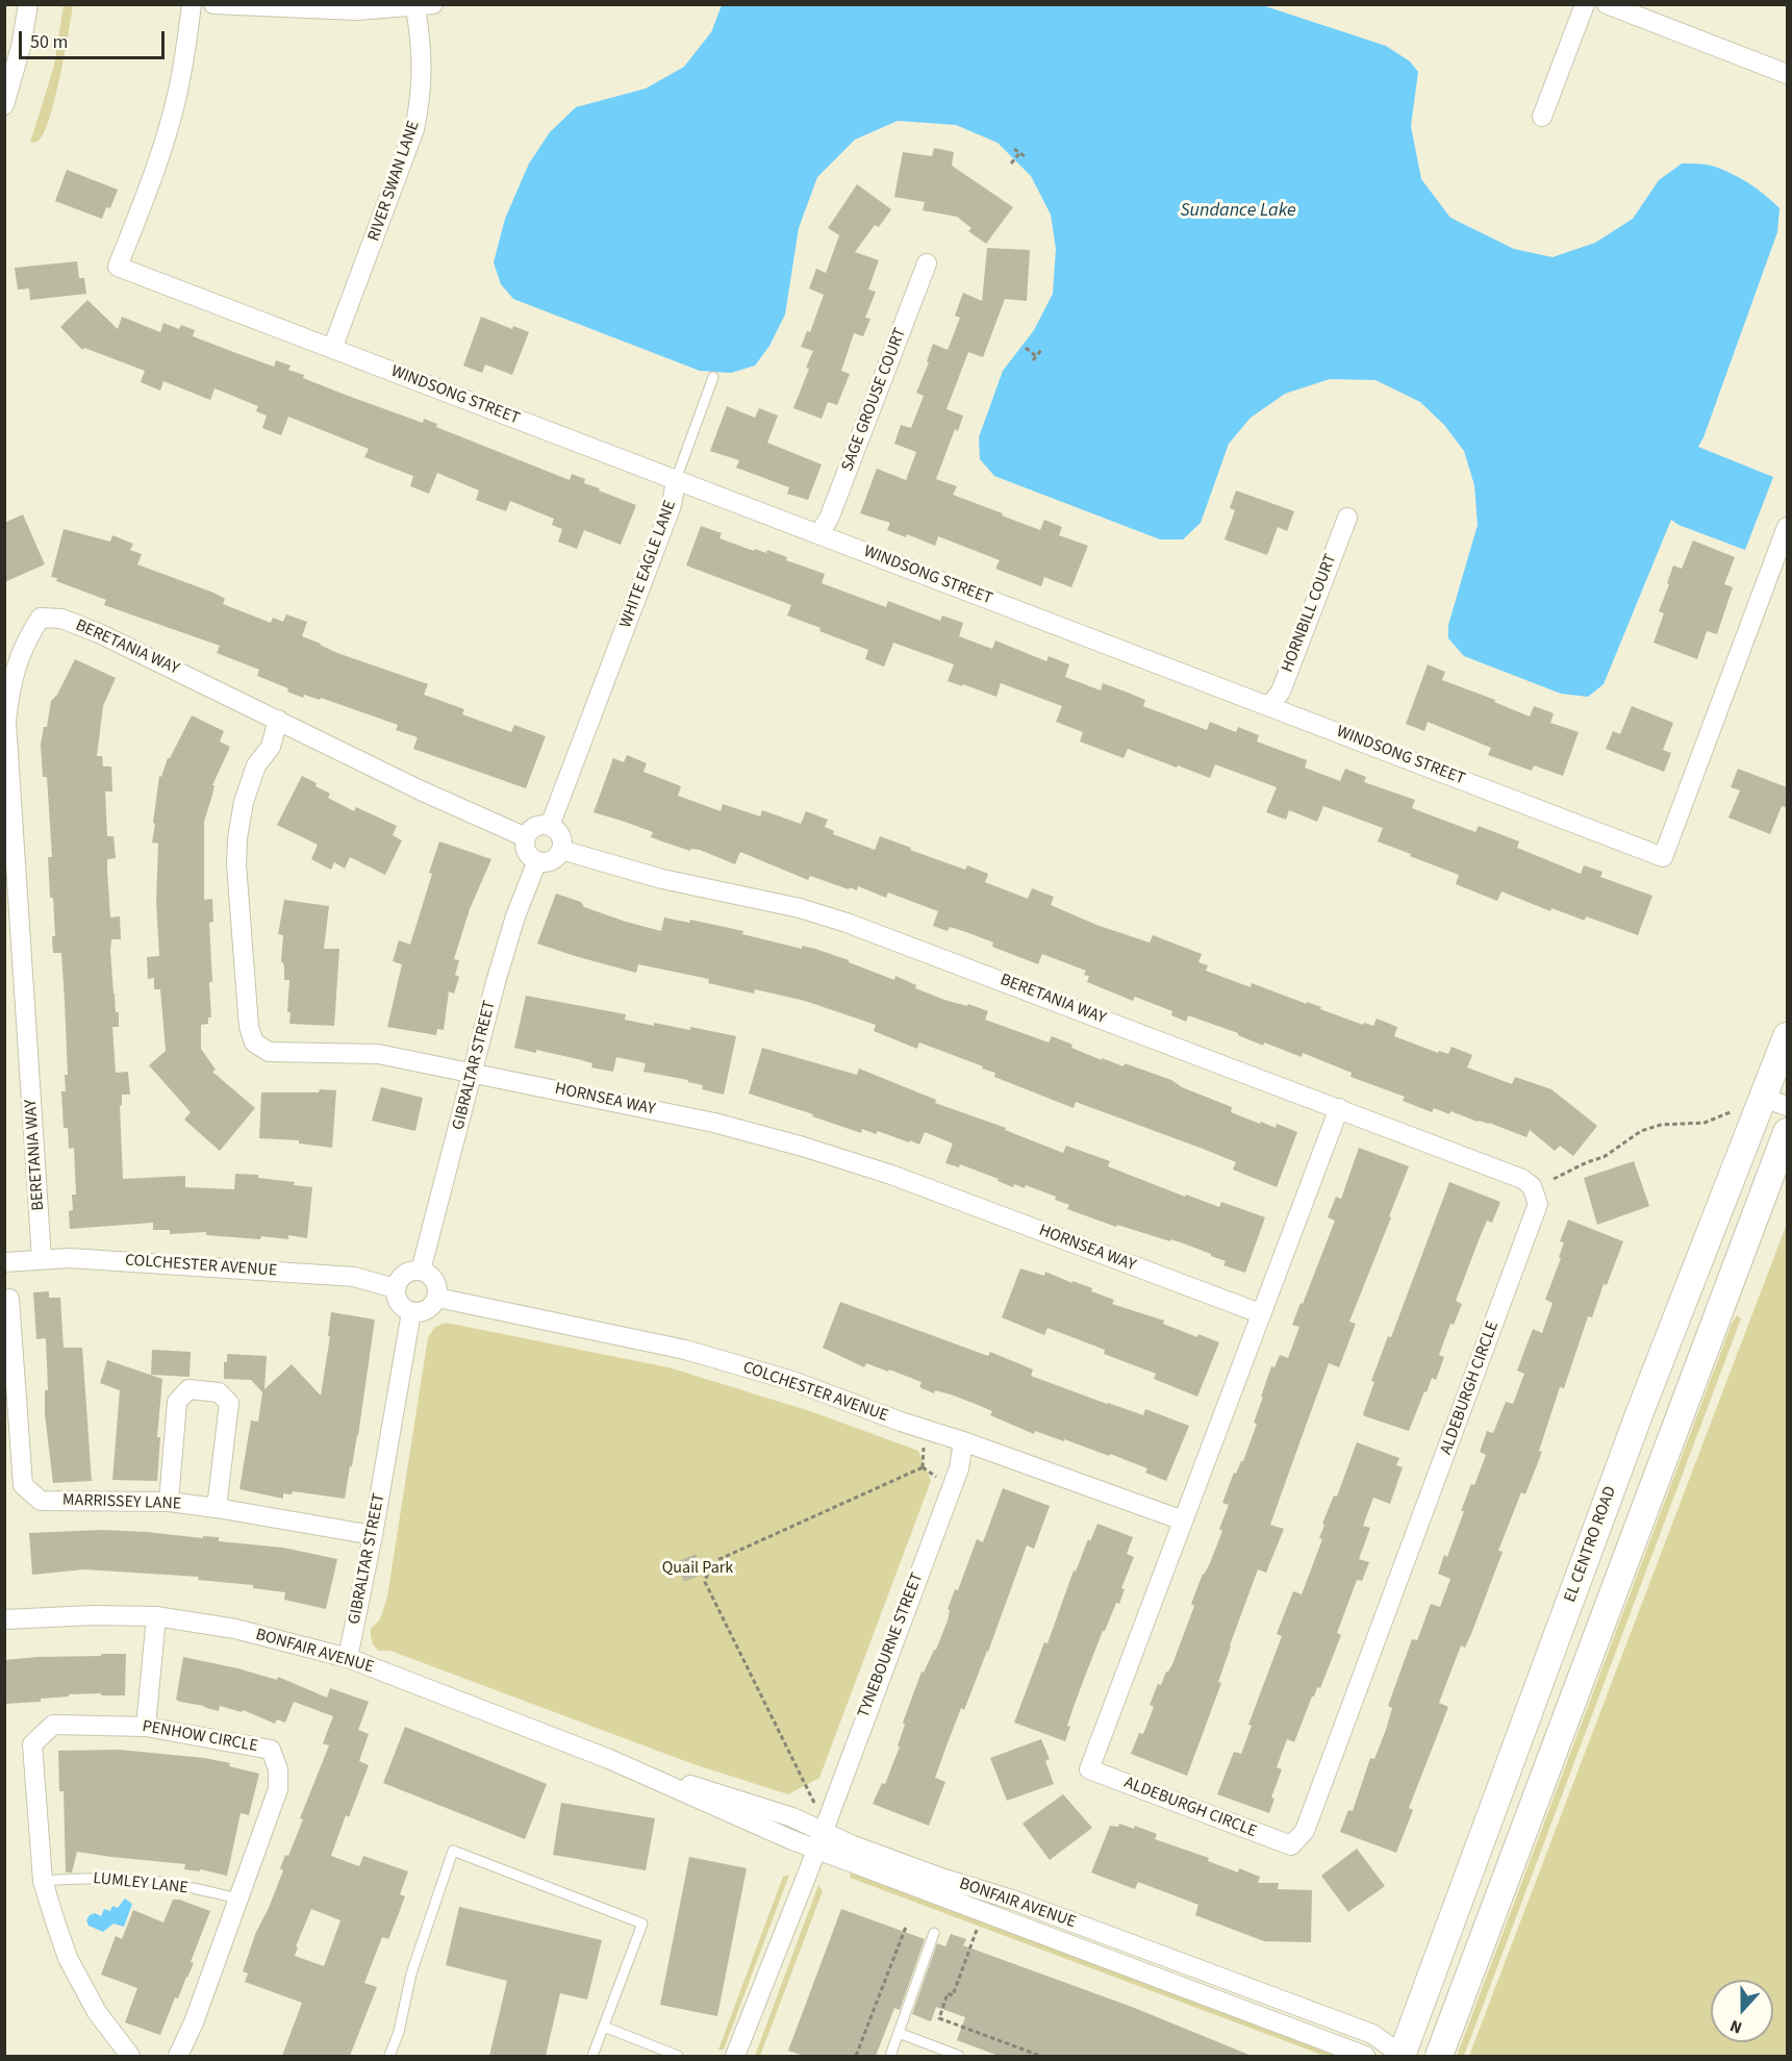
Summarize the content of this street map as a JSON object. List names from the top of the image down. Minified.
{"streets":{"main road":["EL CENTRO ROAD"],"street":["RIVER SWAN LANE","WINDSONG STREET","SAGE GROUSE COURT","WHITE EAGLE LANE","HORNBILL COURT","BERETANIA WAY","GIBRALTAR STREET","HORNSEA WAY","COLCHESTER AVENUE","ALDEBURGH CIRCLE","MARRISSEY LANE","TYNEBOURNE STREET","BONFAIR AVENUE","PENHOW CIRCLE"],"lane":["LUMLEY LANE"]},"crossings":[["RIVER SWAN LANE","WINDSONG STREET"],["WINDSONG STREET","SAGE GROUSE COURT"],["WINDSONG STREET","WHITE EAGLE LANE"],["WINDSONG STREET","HORNBILL COURT"],["WHITE EAGLE LANE","BERETANIA WAY"],["WHITE EAGLE LANE","GIBRALTAR STREET"],["BERETANIA WAY","GIBRALTAR STREET"],["BERETANIA WAY","HORNSEA WAY"],["BERETANIA WAY","COLCHESTER AVENUE"],["BERETANIA WAY","ALDEBURGH CIRCLE"],["GIBRALTAR STREET","HORNSEA WAY"],["GIBRALTAR STREET","COLCHESTER AVENUE"],["GIBRALTAR STREET","MARRISSEY LANE"],["GIBRALTAR STREET","BONFAIR AVENUE"],["HORNSEA WAY","ALDEBURGH CIRCLE"],["COLCHESTER AVENUE","ALDEBURGH CIRCLE"],["COLCHESTER AVENUE","TYNEBOURNE STREET"],["EL CENTRO ROAD","BONFAIR AVENUE"],["TYNEBOURNE STREET","BONFAIR AVENUE"],["PENHOW CIRCLE","LUMLEY LANE"]],"water":["Sundance Lake"],"parks":["Quail Park"],"scale_bar":"50 m","north":"bottom"}
